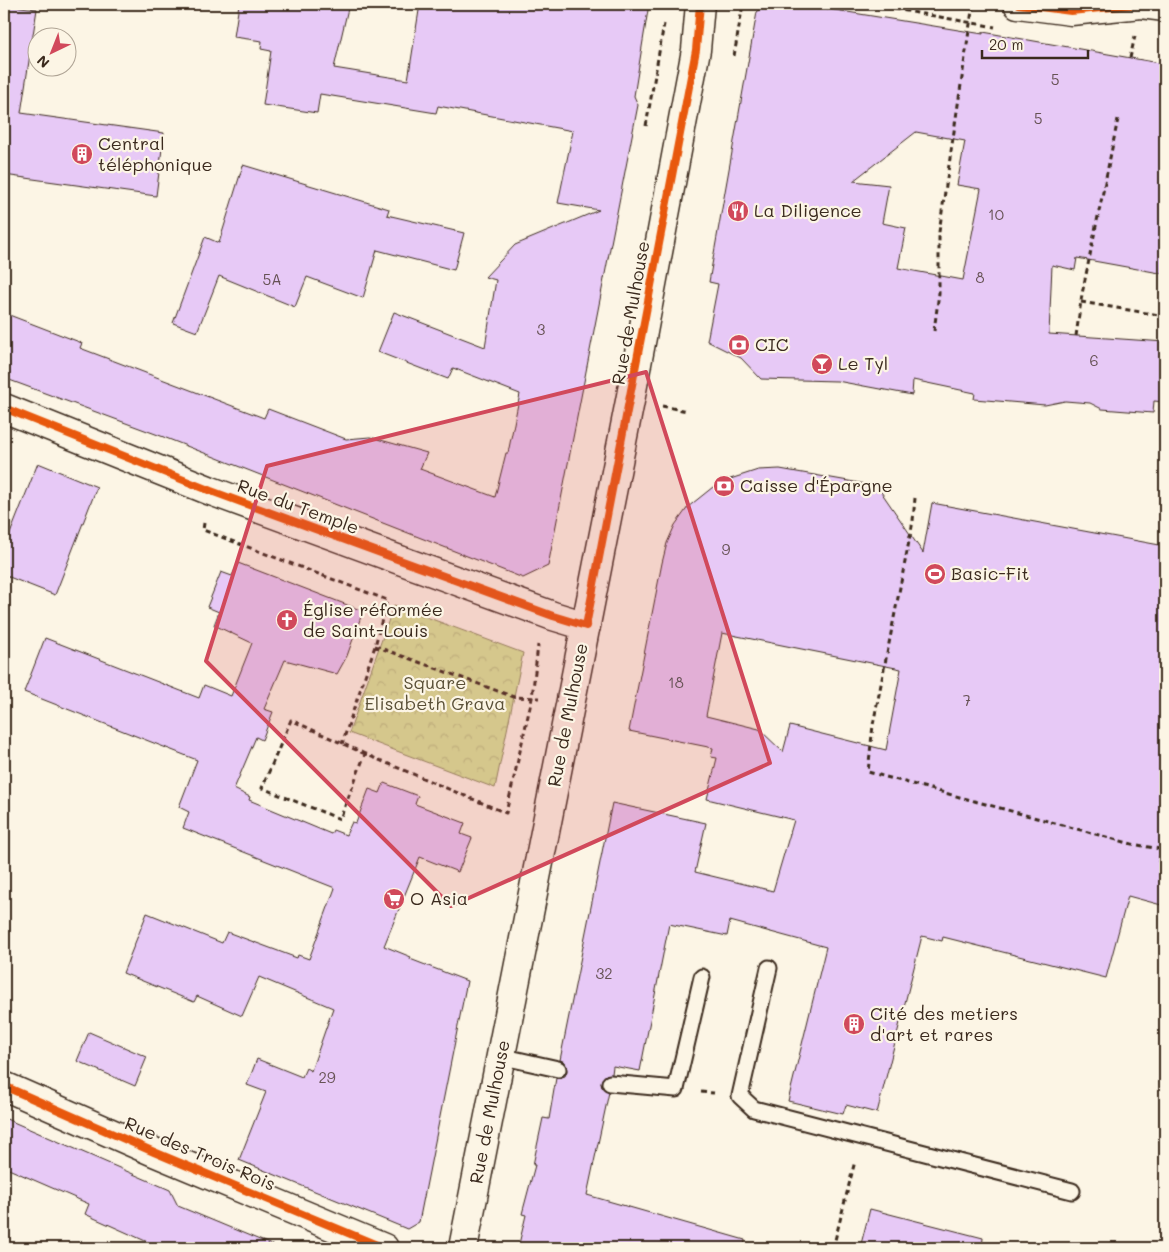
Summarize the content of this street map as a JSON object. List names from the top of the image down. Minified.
{"streets":{"main road":["Rue de Mulhouse","Rue du Temple","Rue des Trois Rois"]},"crossings":[["Rue de Mulhouse","Rue du Temple"]],"parks":["Square Elisabeth Grava"],"places":{"building":["Central téléphonique","Cité des metiers d'art et rares"],"restaurant":["La Diligence"],"bank":["CIC","Caisse d'Épargne"],"bar":["Le Tyl"],"sports":["Basic-Fit"],"church":["Église réformée de Saint-Louis"],"supermarket":["O Asia"]},"house_numbers":["5","5","10","8","5A","3","6","9","18","7","32","29"],"scale_bar":"20 m","north":"bottom left"}
